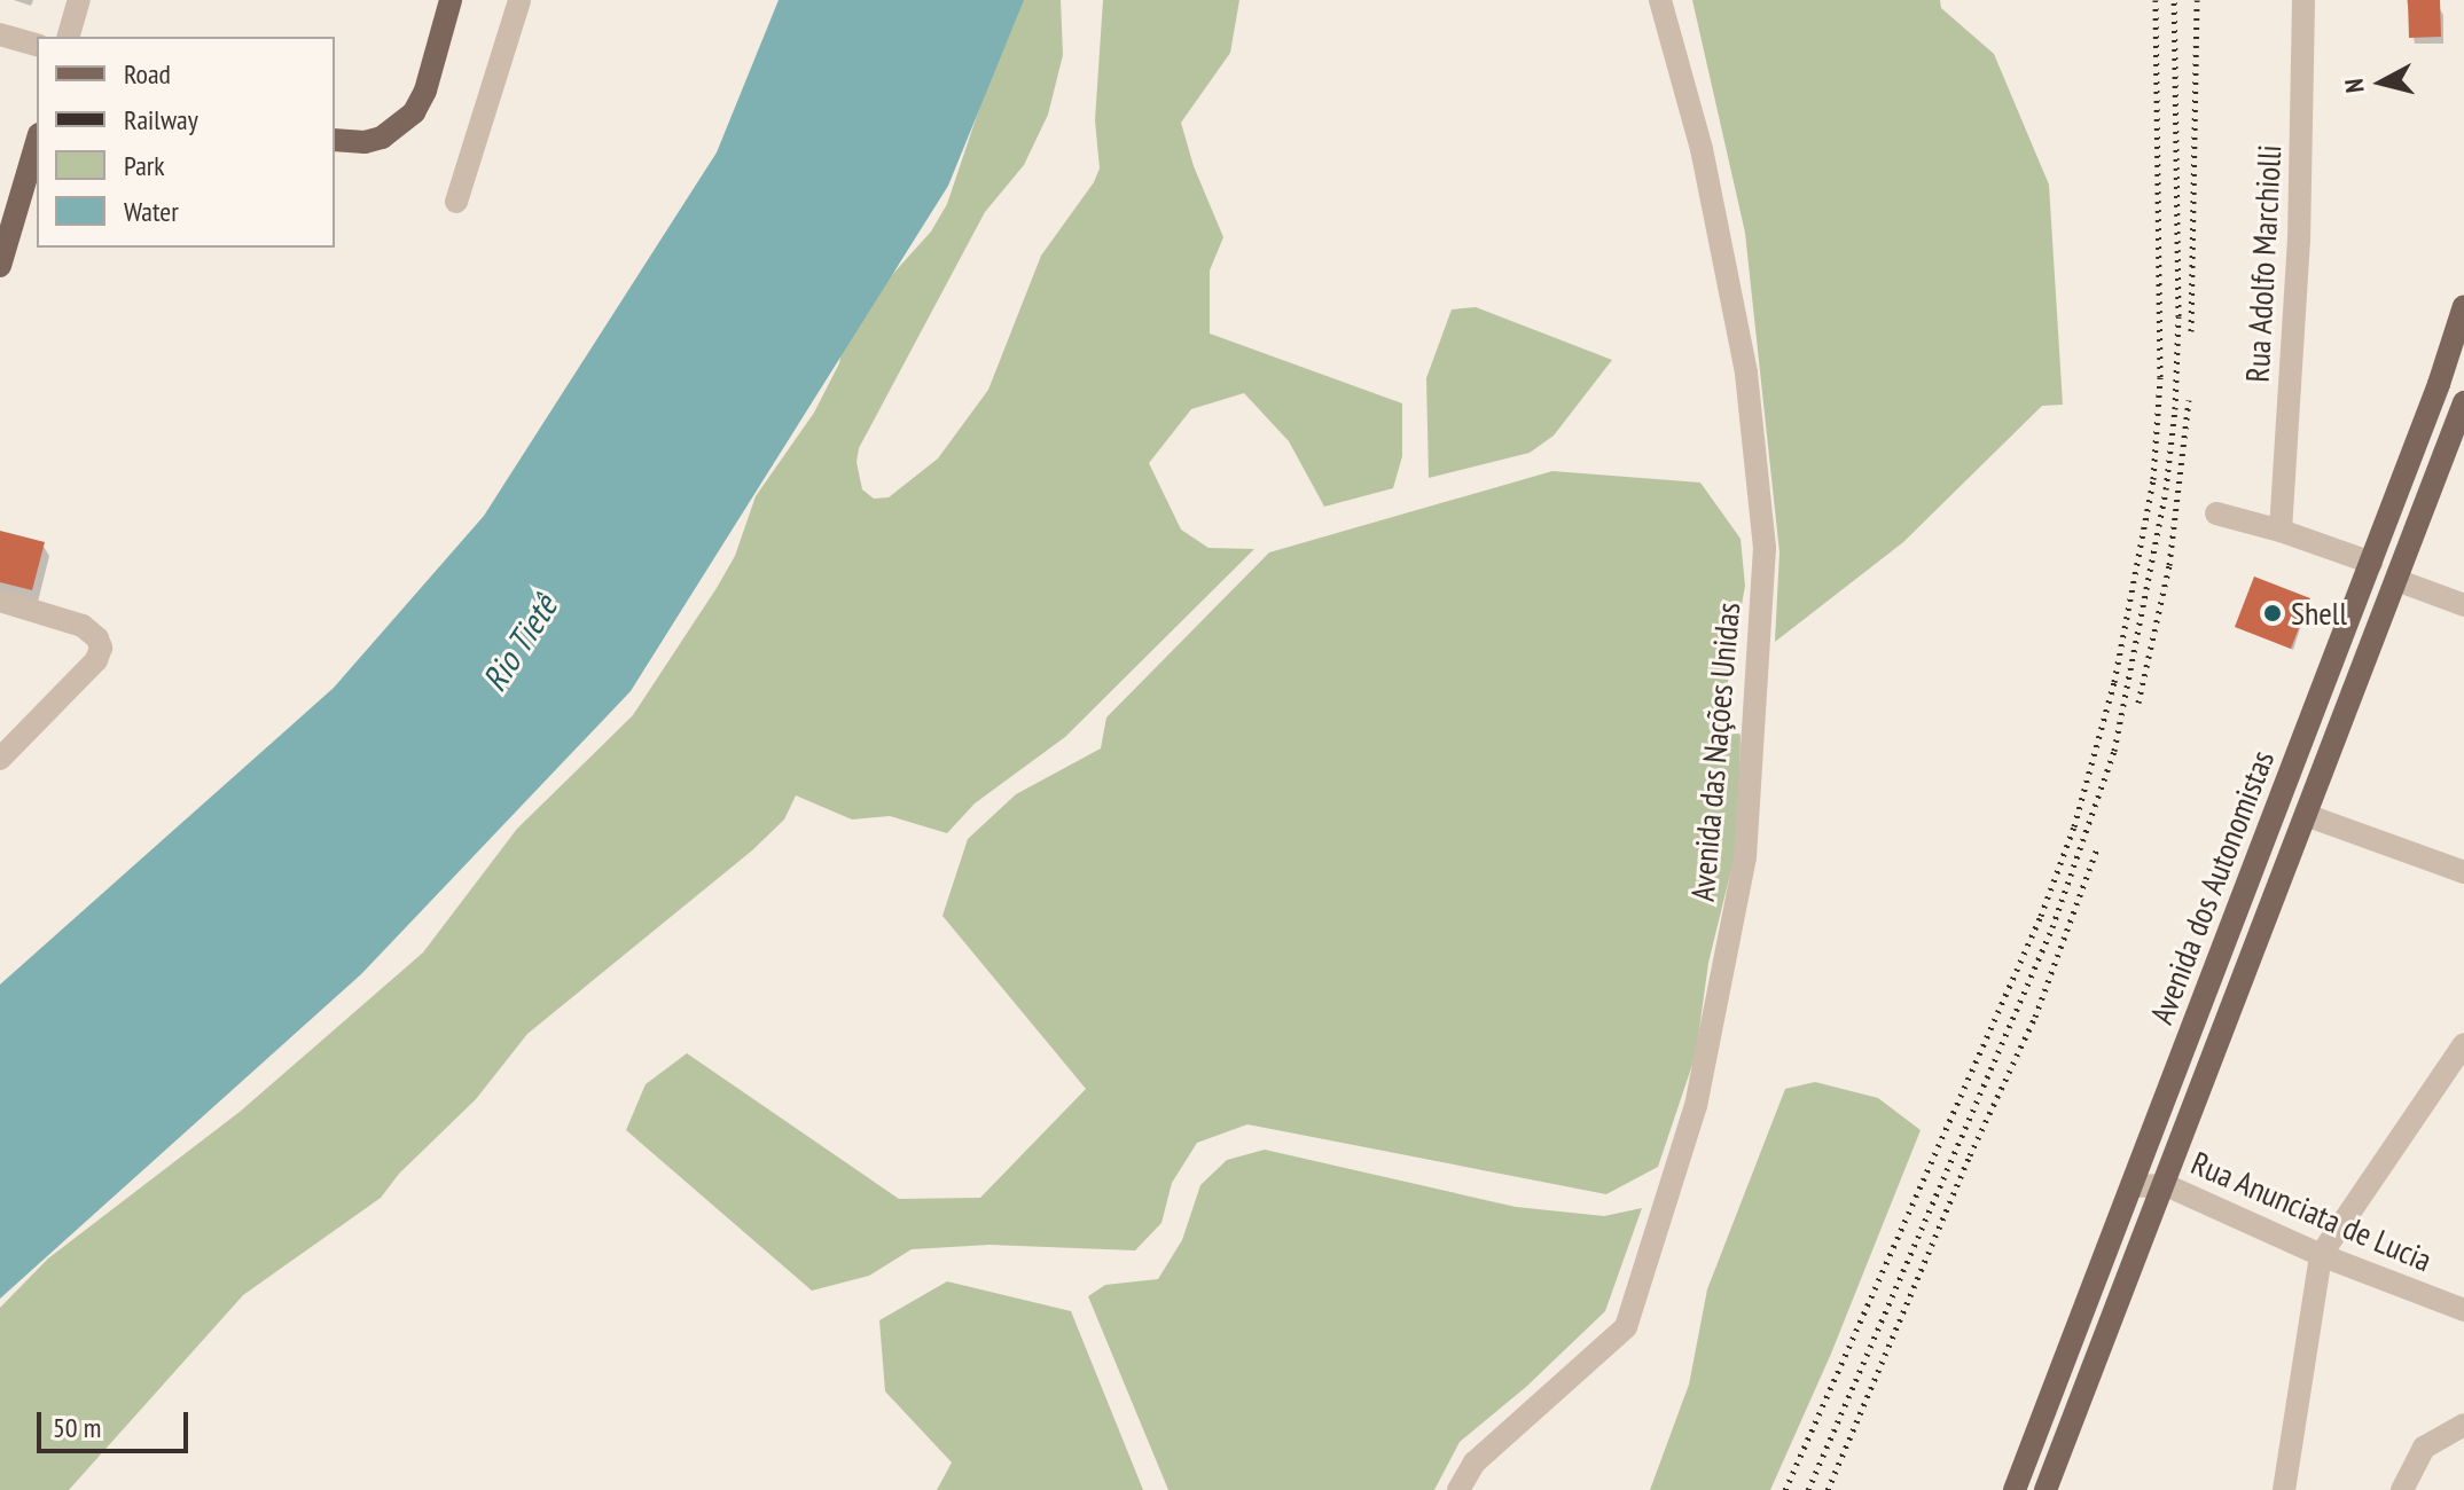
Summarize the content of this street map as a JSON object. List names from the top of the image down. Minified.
{"streets":{"main road":["Avenida dos Autonomistas"],"street":["Rua Adolfo Marchiolli","Avenida das Nações Unidas","Rua Anunciata de Lucia"]},"crossings":[["Avenida dos Autonomistas","Rua Anunciata de Lucia"]],"water":["Rio Tietê"],"places":["Shell"],"legend":["Road","Railway","Park","Water"],"scale_bar":"50 m","north":"left"}
